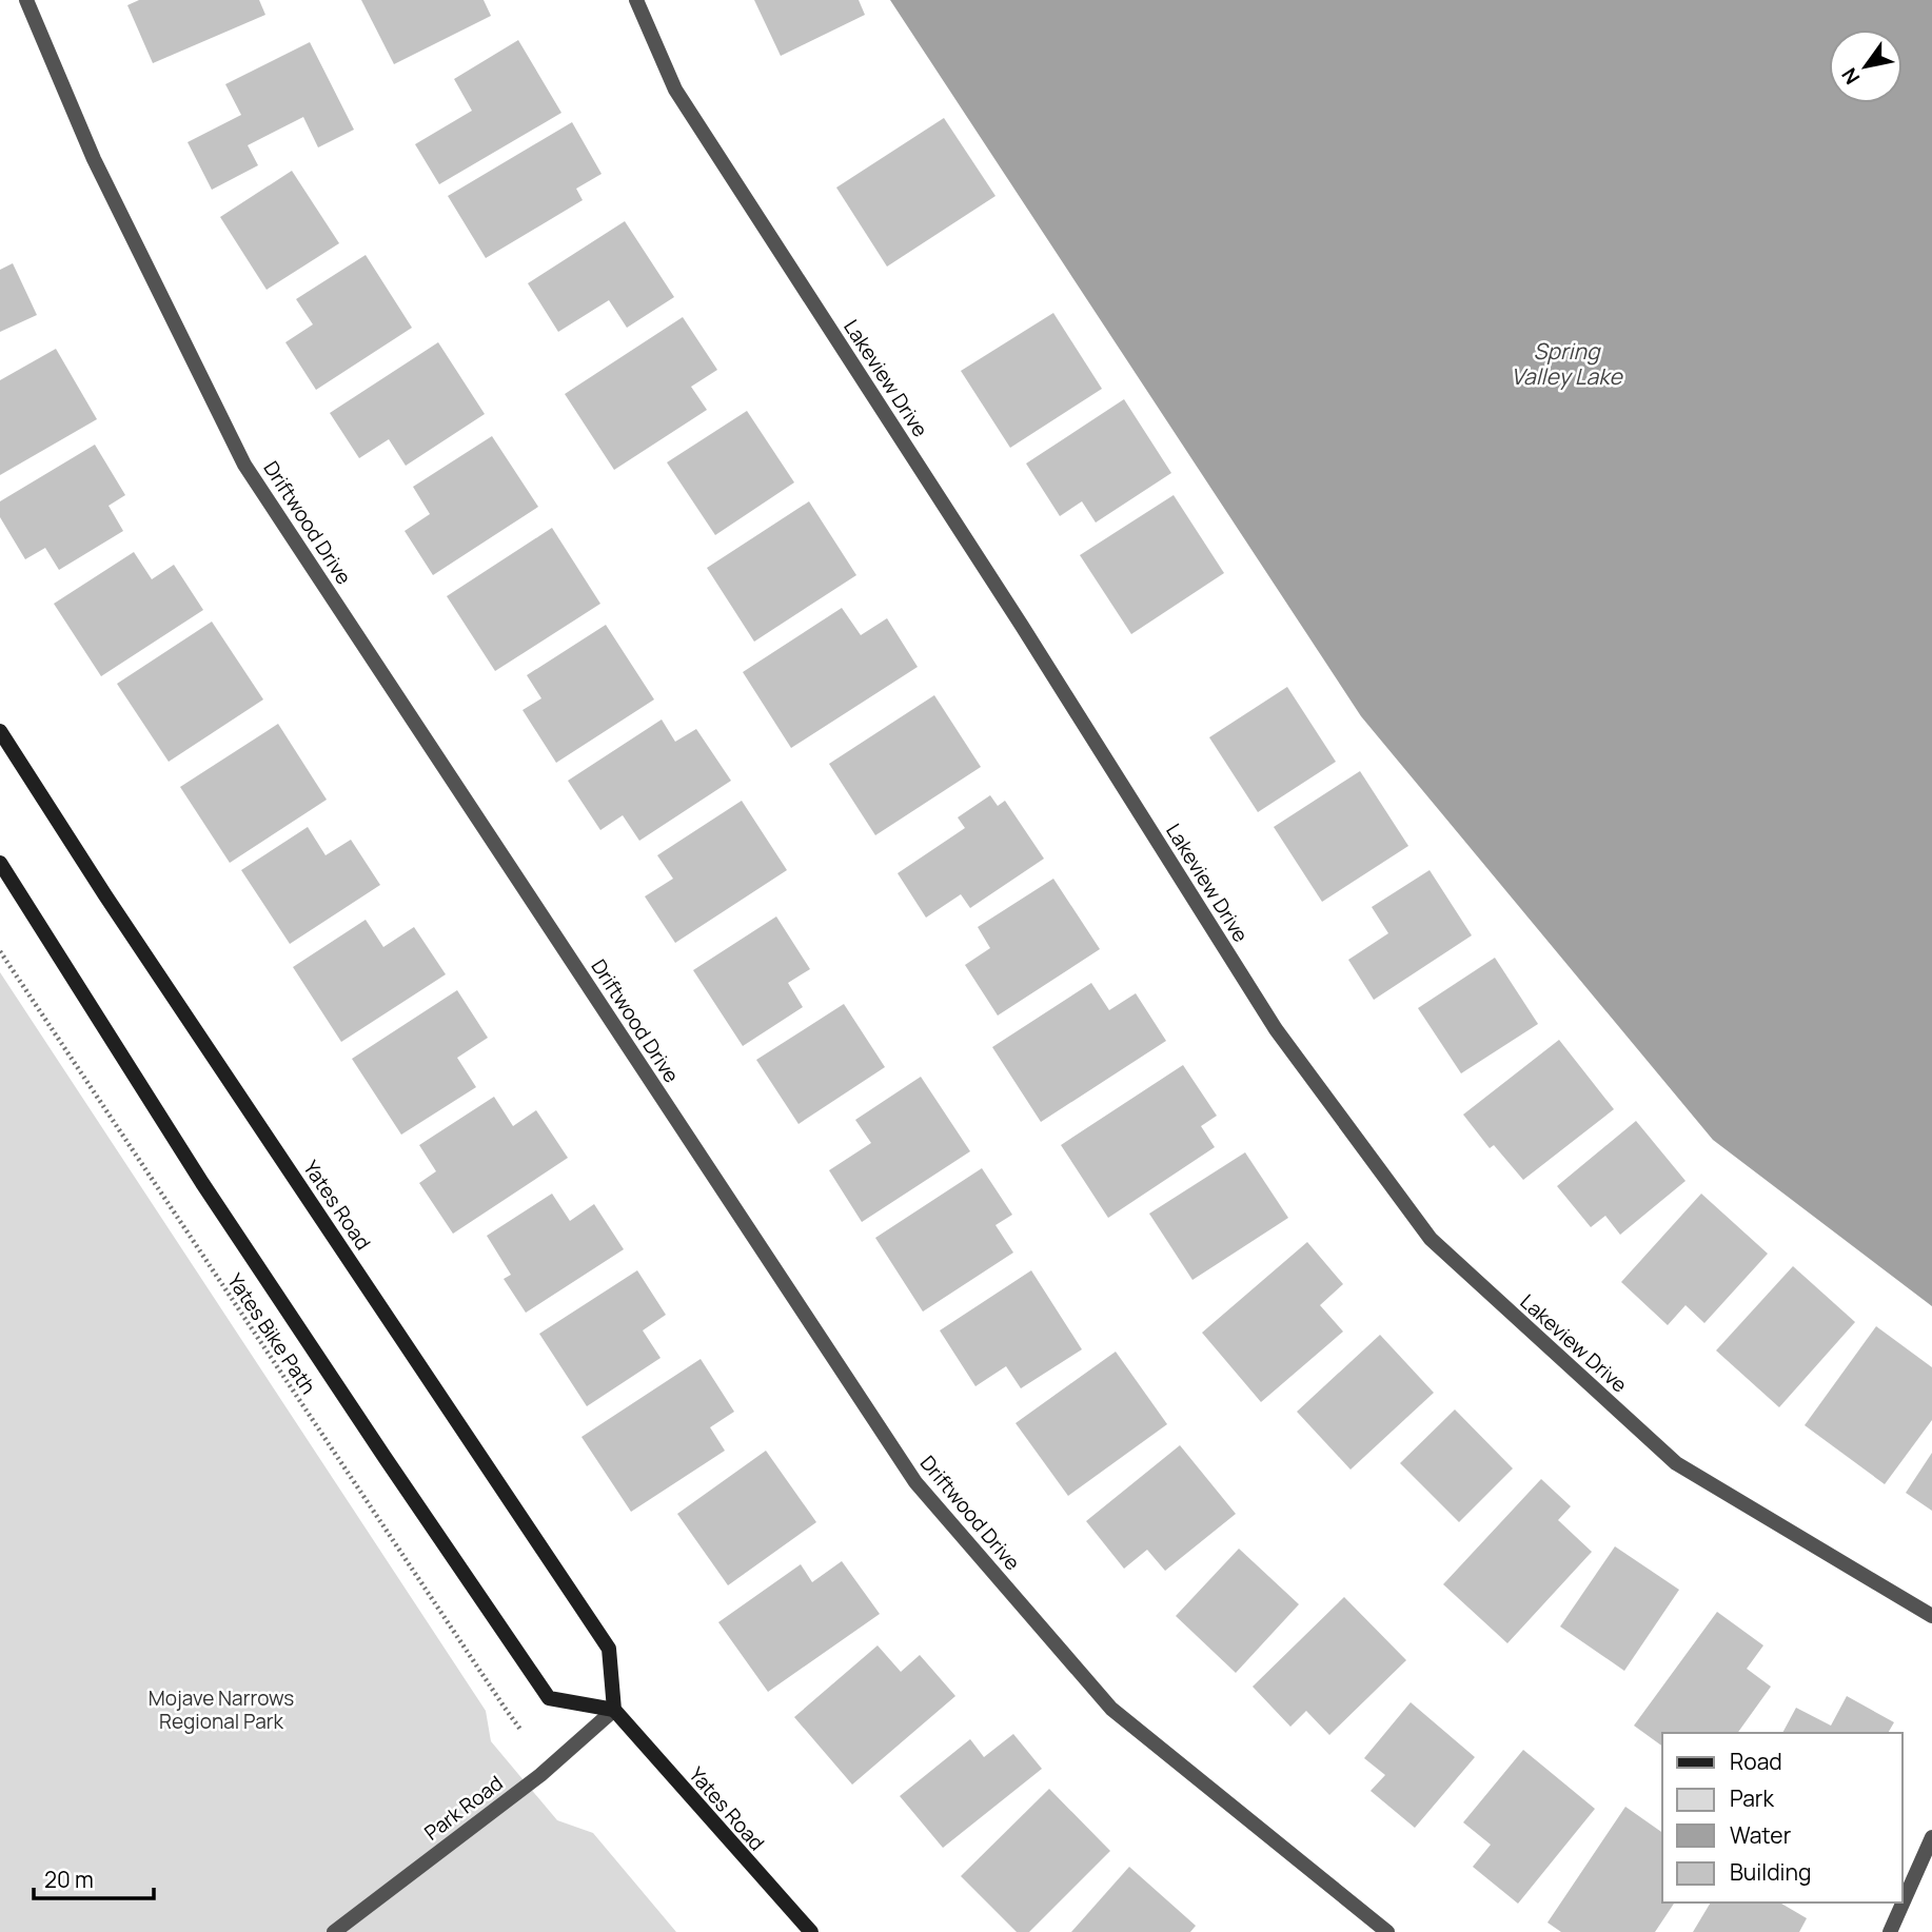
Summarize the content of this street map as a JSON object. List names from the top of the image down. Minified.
{"streets":{"main road":["Yates Road"],"street":["Lakeview Drive","Driftwood Drive","Park Road"],"path":["Yates Bike Path"]},"crossings":[["Yates Road","Park Road"]],"water":["Spring Valley Lake"],"parks":["Mojave Narrows Regional Park"],"legend":["Road","Park","Water","Building"],"scale_bar":"20 m","north":"bottom left"}
